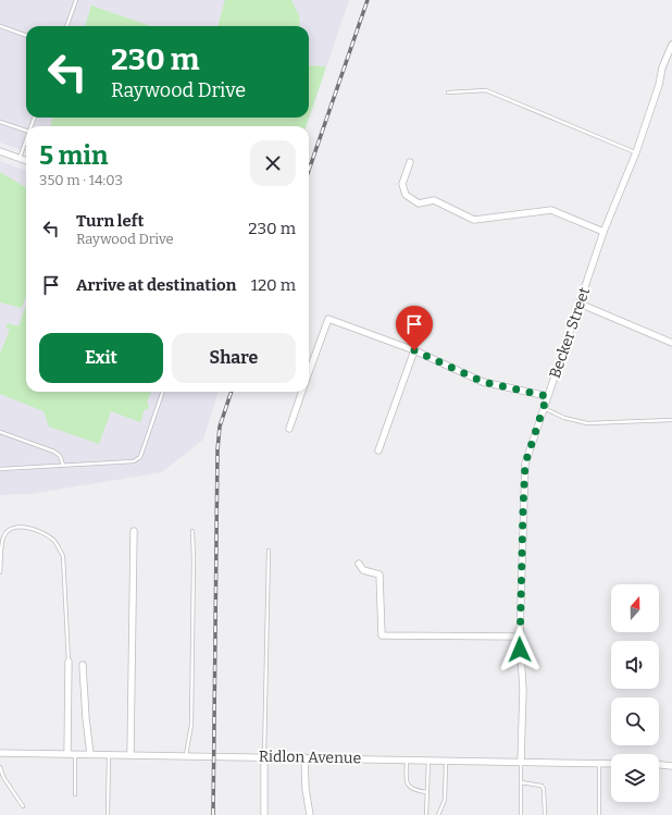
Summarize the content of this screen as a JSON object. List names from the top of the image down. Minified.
{"streets":{"street":["Becker Street","Ridlon Avenue"]},"crossings":[["Becker Street","Ridlon Avenue"]],"north":"top","page":{"turn":["230 m","Raywood Drive"],"heading":["5 min","350 m · 14:03"],"list":[{"name":"Turn left","note":"Raywood Drive","value":"230 m"},{"name":"Arrive at destination","value":"120 m"}],"buttons":["Exit","Share"]}}
